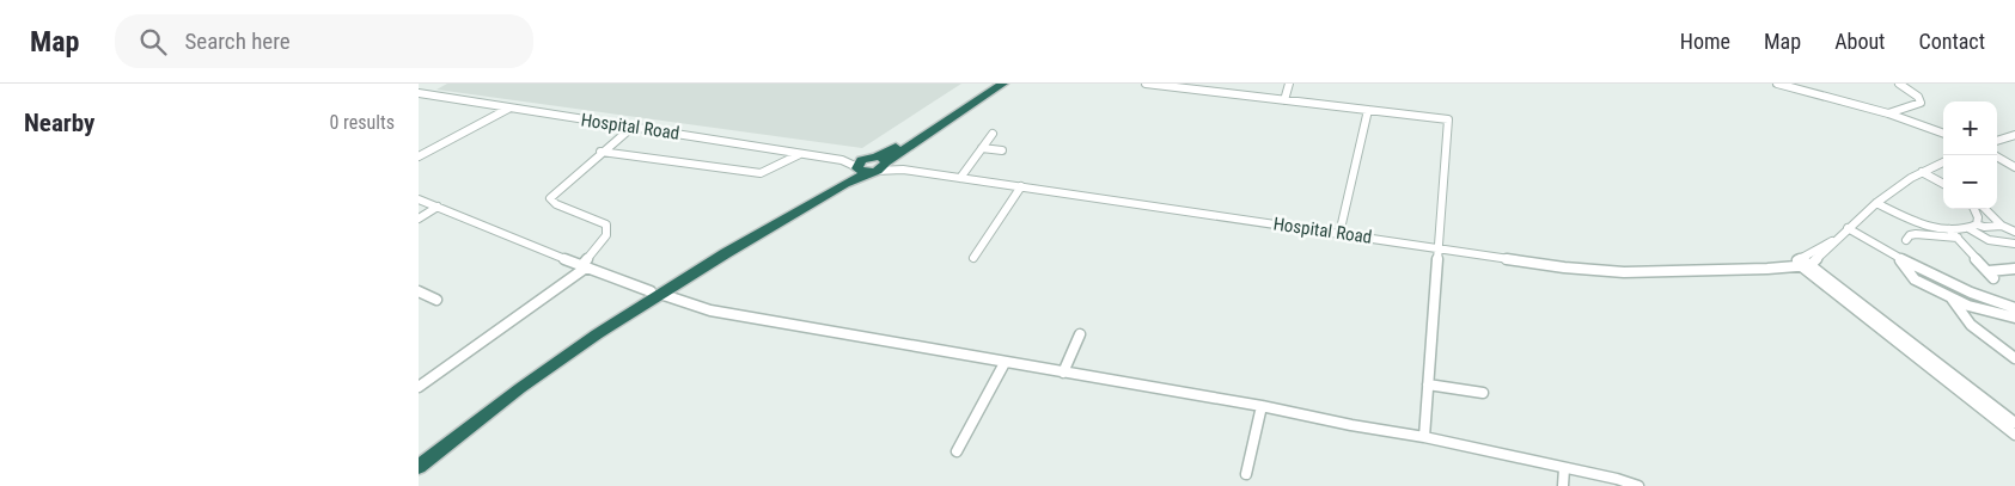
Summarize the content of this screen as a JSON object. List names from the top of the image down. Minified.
{"streets":{"street":["Hospital Road"]},"page":{"header":"Map","search":"Search here","nav":["Home","Map","About","Contact"],"heading":["Nearby","0 results"],"map_buttons":["+","−"]}}
